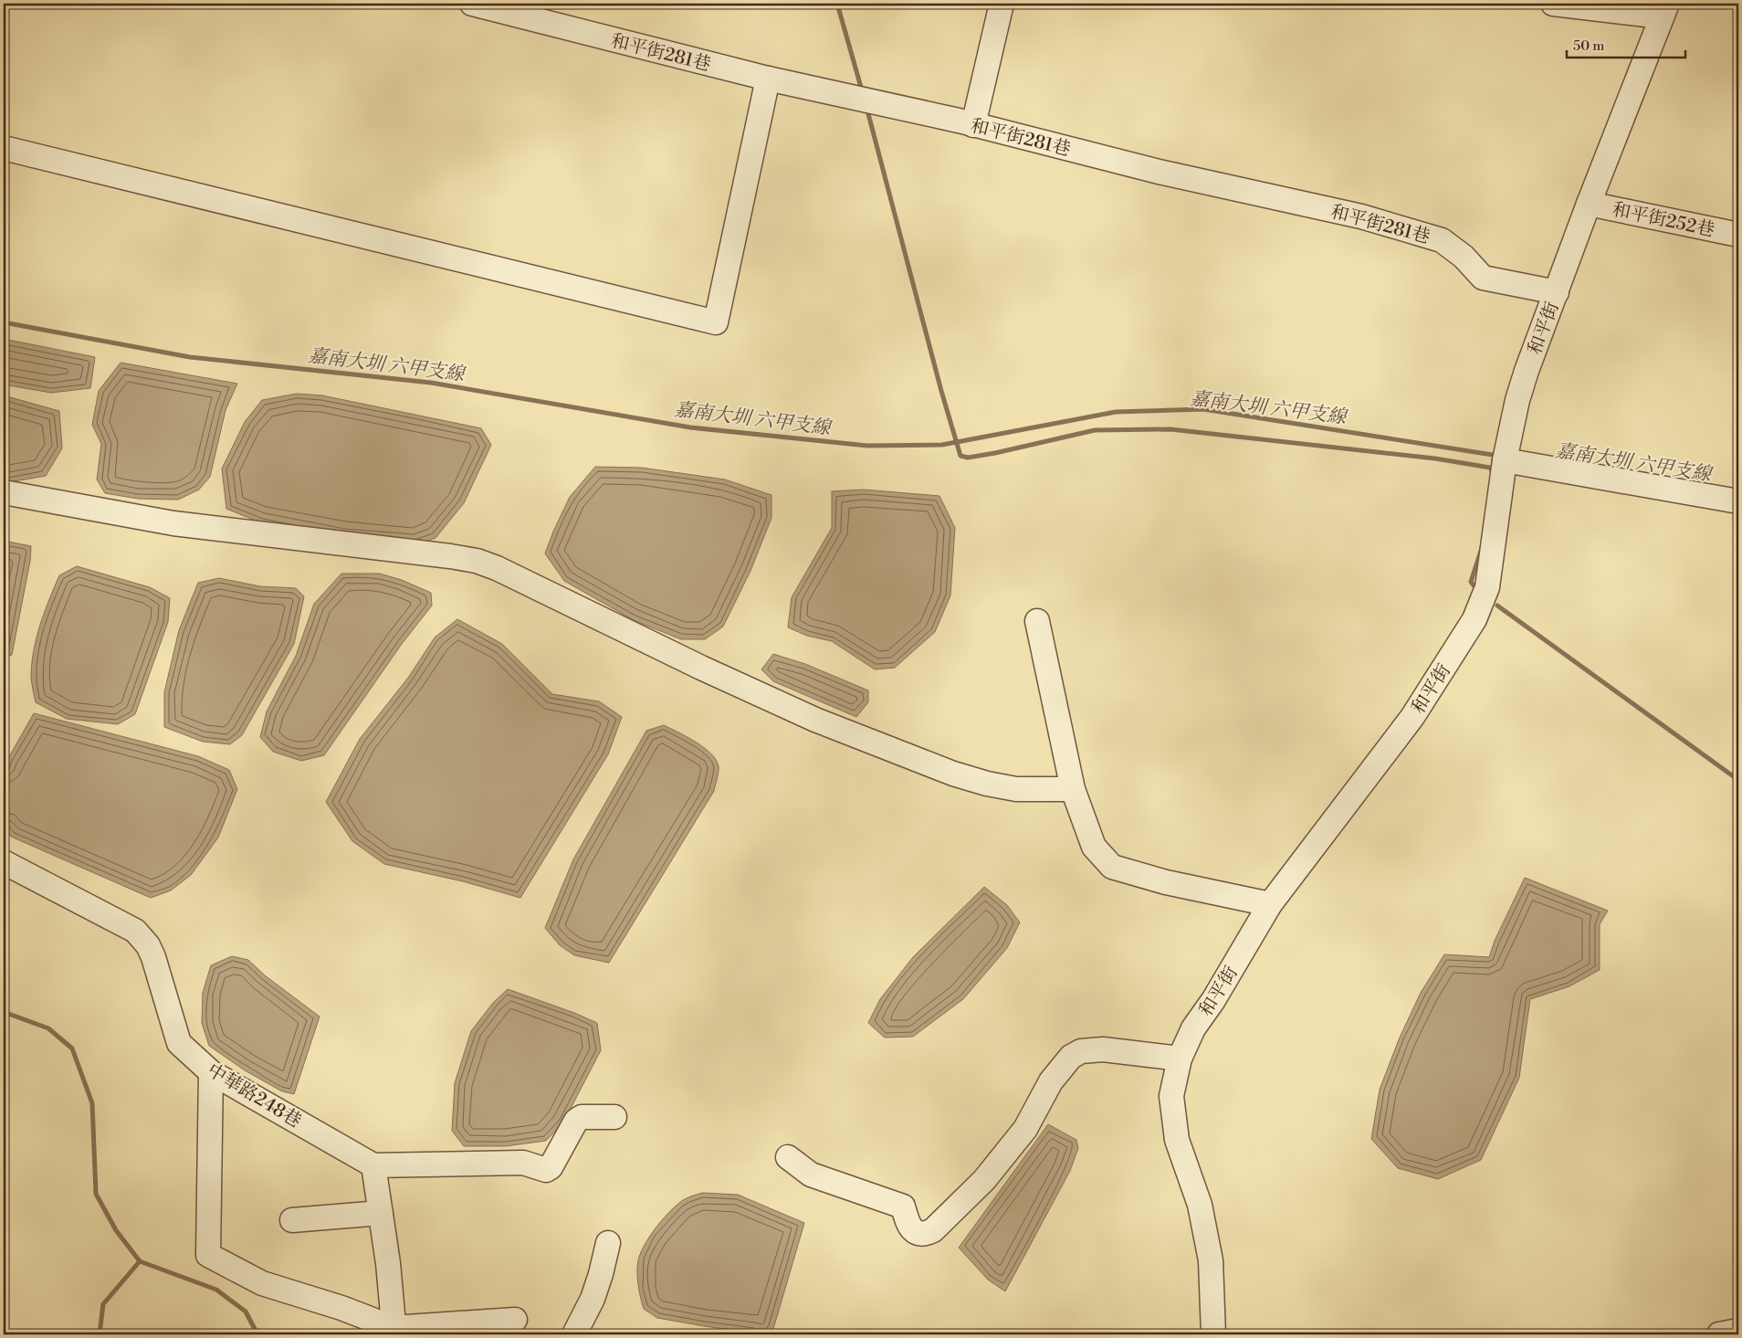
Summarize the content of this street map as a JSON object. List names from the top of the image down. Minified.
{"streets":{"street":["和平街281巷","和平街252巷","和平街","中華路248巷"]},"crossings":[["和平街281巷","和平街"],["和平街252巷","和平街"]],"water":["嘉南大圳 六甲支線"],"scale_bar":"50 m"}
